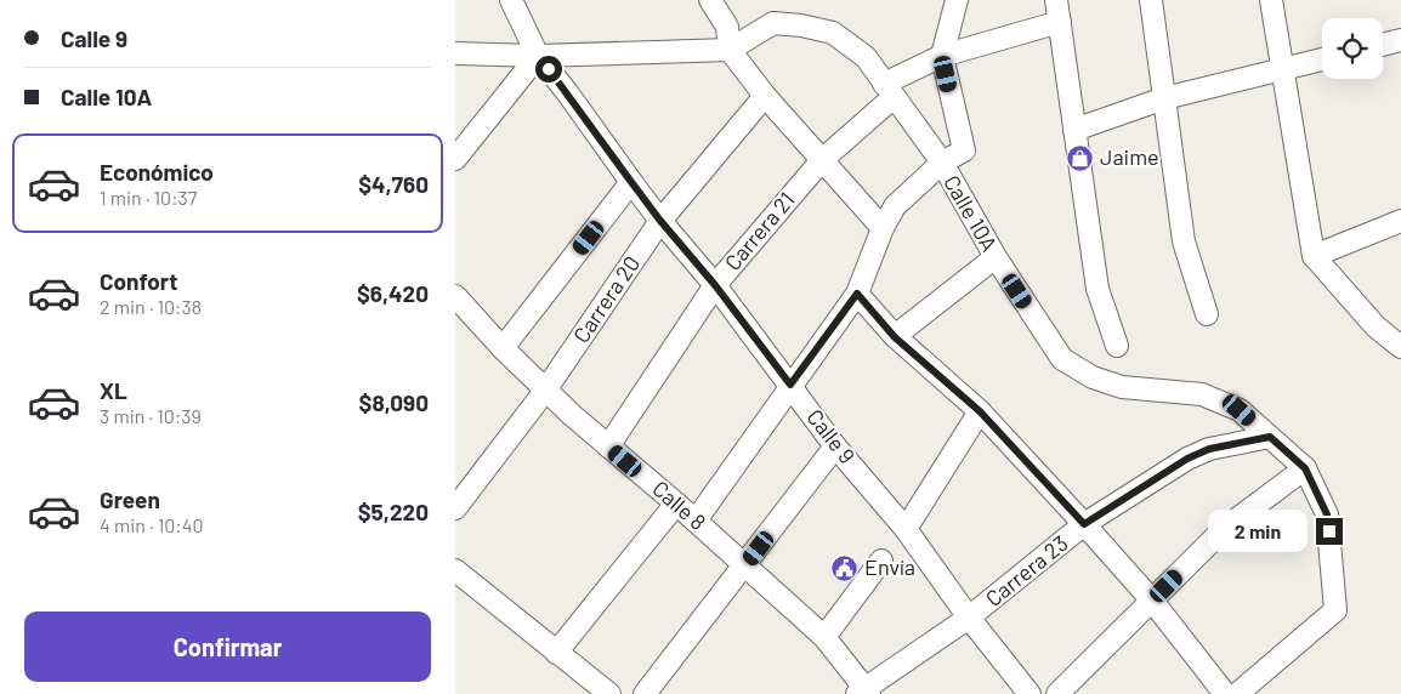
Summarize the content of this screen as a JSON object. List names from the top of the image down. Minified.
{"streets":{"street":["Calle 10A","Carrera 21","Carrera 20","Calle 9","Calle 8","Carrera 23"]},"crossings":[["Calle 10A","Carrera 21"],["Calle 10A","Carrera 23"],["Carrera 21","Calle 9"],["Carrera 21","Calle 8"],["Carrera 20","Calle 9"],["Carrera 20","Calle 8"],["Calle 9","Carrera 23"],["Calle 8","Carrera 23"]],"places":{"shop":["Jaime"],"public building":["Envía"]},"page":{"banner":["Calle 9","Calle 10A"],"list":[{"name":"Económico","note":"1 min · 10:37","value":"$4,760"},{"name":"Confort","note":"2 min · 10:38","value":"$6,420"},{"name":"XL","note":"3 min · 10:39","value":"$8,090"},{"name":"Green","note":"4 min · 10:40","value":"$5,220"}],"bubble":"2 min","buttons":"Confirmar"}}
